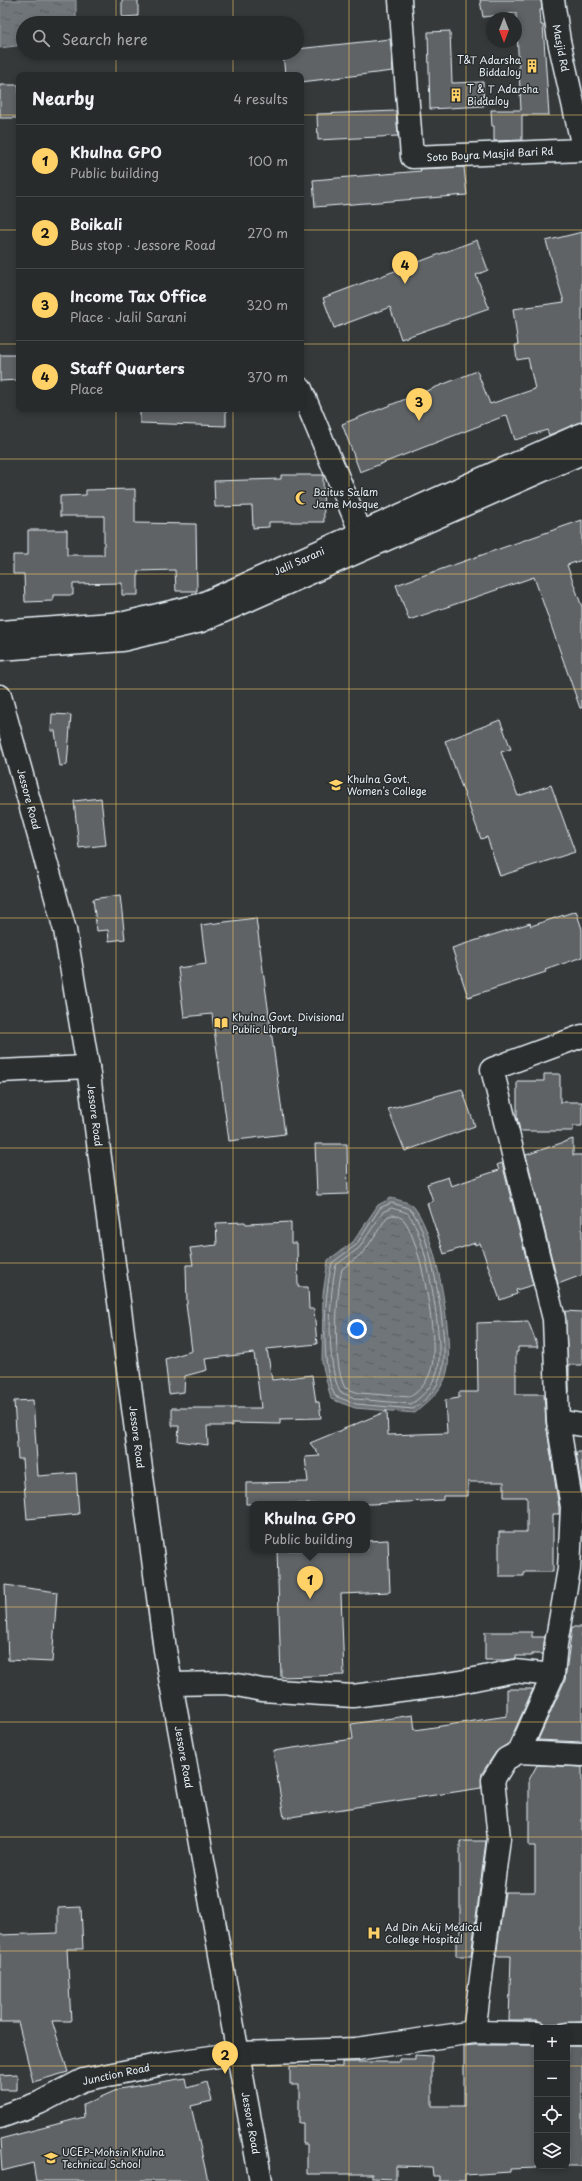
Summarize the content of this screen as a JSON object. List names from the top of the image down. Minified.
{"streets":{"main road":["Masjid Rd","Soto Boyra Masjid Bari Rd","Jalil Sarani","Jessore Road","Junction Road"]},"crossings":[["Jessore Road","Junction Road"]],"places":{"building":["T&T Adarsha Biddaloy","T & T Adarsha Biddaloy"],"mosque":["Baitus Salam Jame Mosque"],"school or university":["Khulna Govt. Women's College","UCEP-Mohsin Khulna Technical School"],"library":["Khulna Govt. Divisional Public Library"],"hospital":["Ad Din Akij Medical College Hospital"]},"north":"bottom","page":{"search":"Search here","heading":["Nearby","4 results"],"list":[{"mark":"1","name":"Khulna GPO","note":"Public building","value":"100 m"},{"mark":"2","name":"Boikali","note":"Bus stop · Jessore Road","value":"270 m"},{"mark":"3","name":"Income Tax Office","note":"Place · Jalil Sarani","value":"320 m"},{"mark":"4","name":"Staff Quarters","note":"Place","value":"370 m"}],"pins":["4","3","1","2"],"popup":["Khulna GPO","Public building"],"map_buttons":["+","−"]}}
